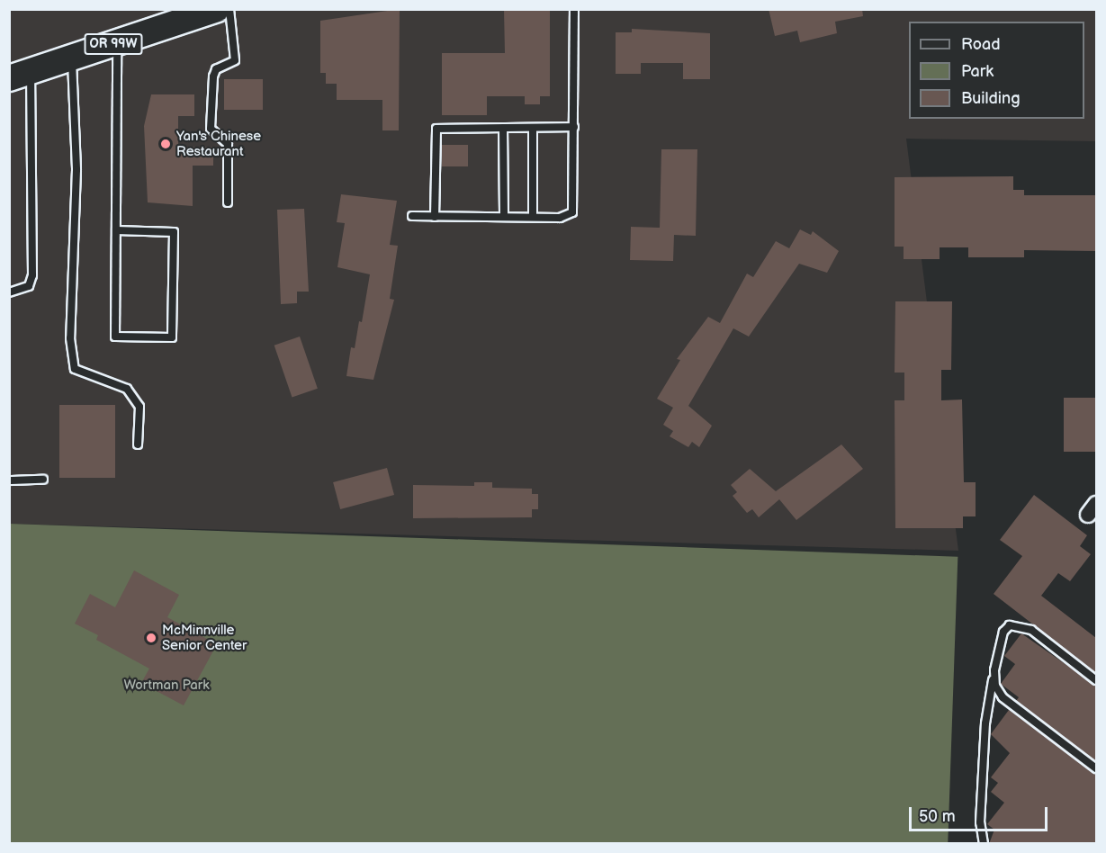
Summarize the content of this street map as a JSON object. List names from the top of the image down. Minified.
{"streets":{"highway":["OR 99W"]},"parks":["Wortman Park"],"places":["Yan's Chinese Restaurant","McMinnville Senior Center"],"legend":["Road","Park","Building"],"scale_bar":"50 m"}
